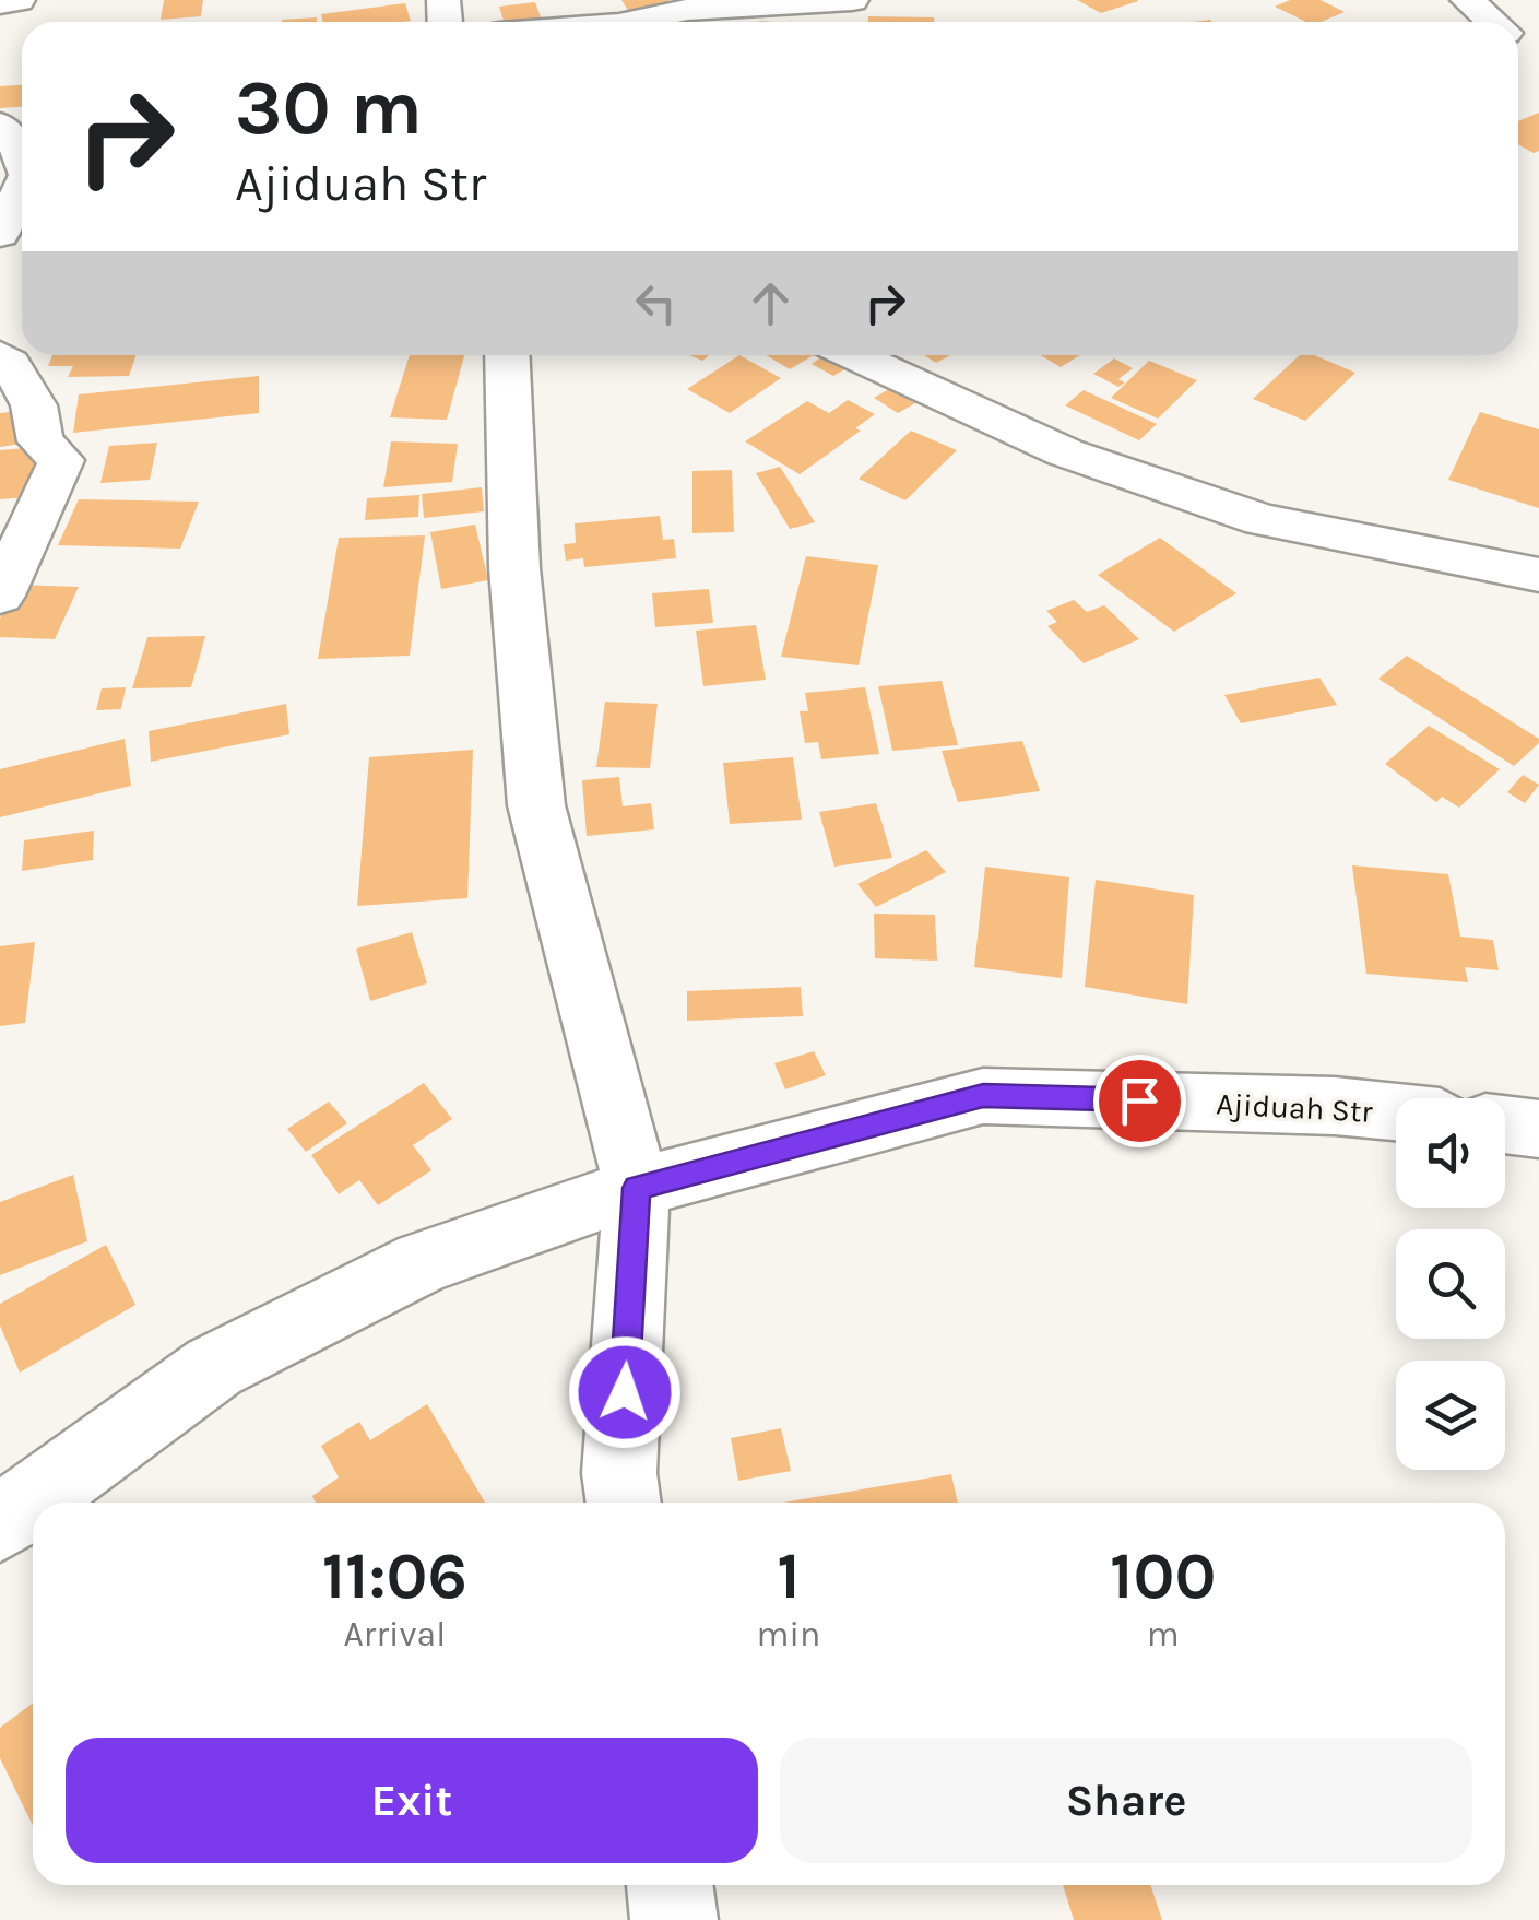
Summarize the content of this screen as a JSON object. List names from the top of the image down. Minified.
{"streets":{"street":["Ajiduah Str"]},"page":{"turn":["30 m","Ajiduah Str"],"eta":["11:06","Arrival","1","min","100","m"],"buttons":["Exit","Share"]}}
